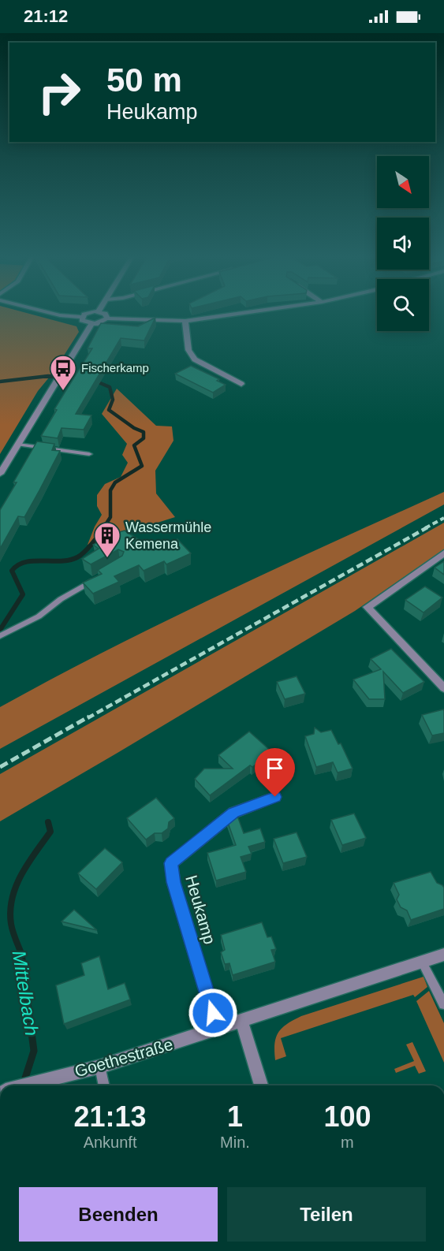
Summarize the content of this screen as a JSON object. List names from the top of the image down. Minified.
{"streets":{"street":["Heukamp","Goethestraße"]},"crossings":[["Heukamp","Goethestraße"]],"water":["Mittelbach"],"places":{"bus stop":["Fischerkamp"],"building":["Wassermühle Kemena"]},"north":"bottom right","page":{"status":"21:12","turn":["50 m","Heukamp"],"eta":["21:13","Ankunft","1","Min.","100","m"],"buttons":["Beenden","Teilen"]}}
